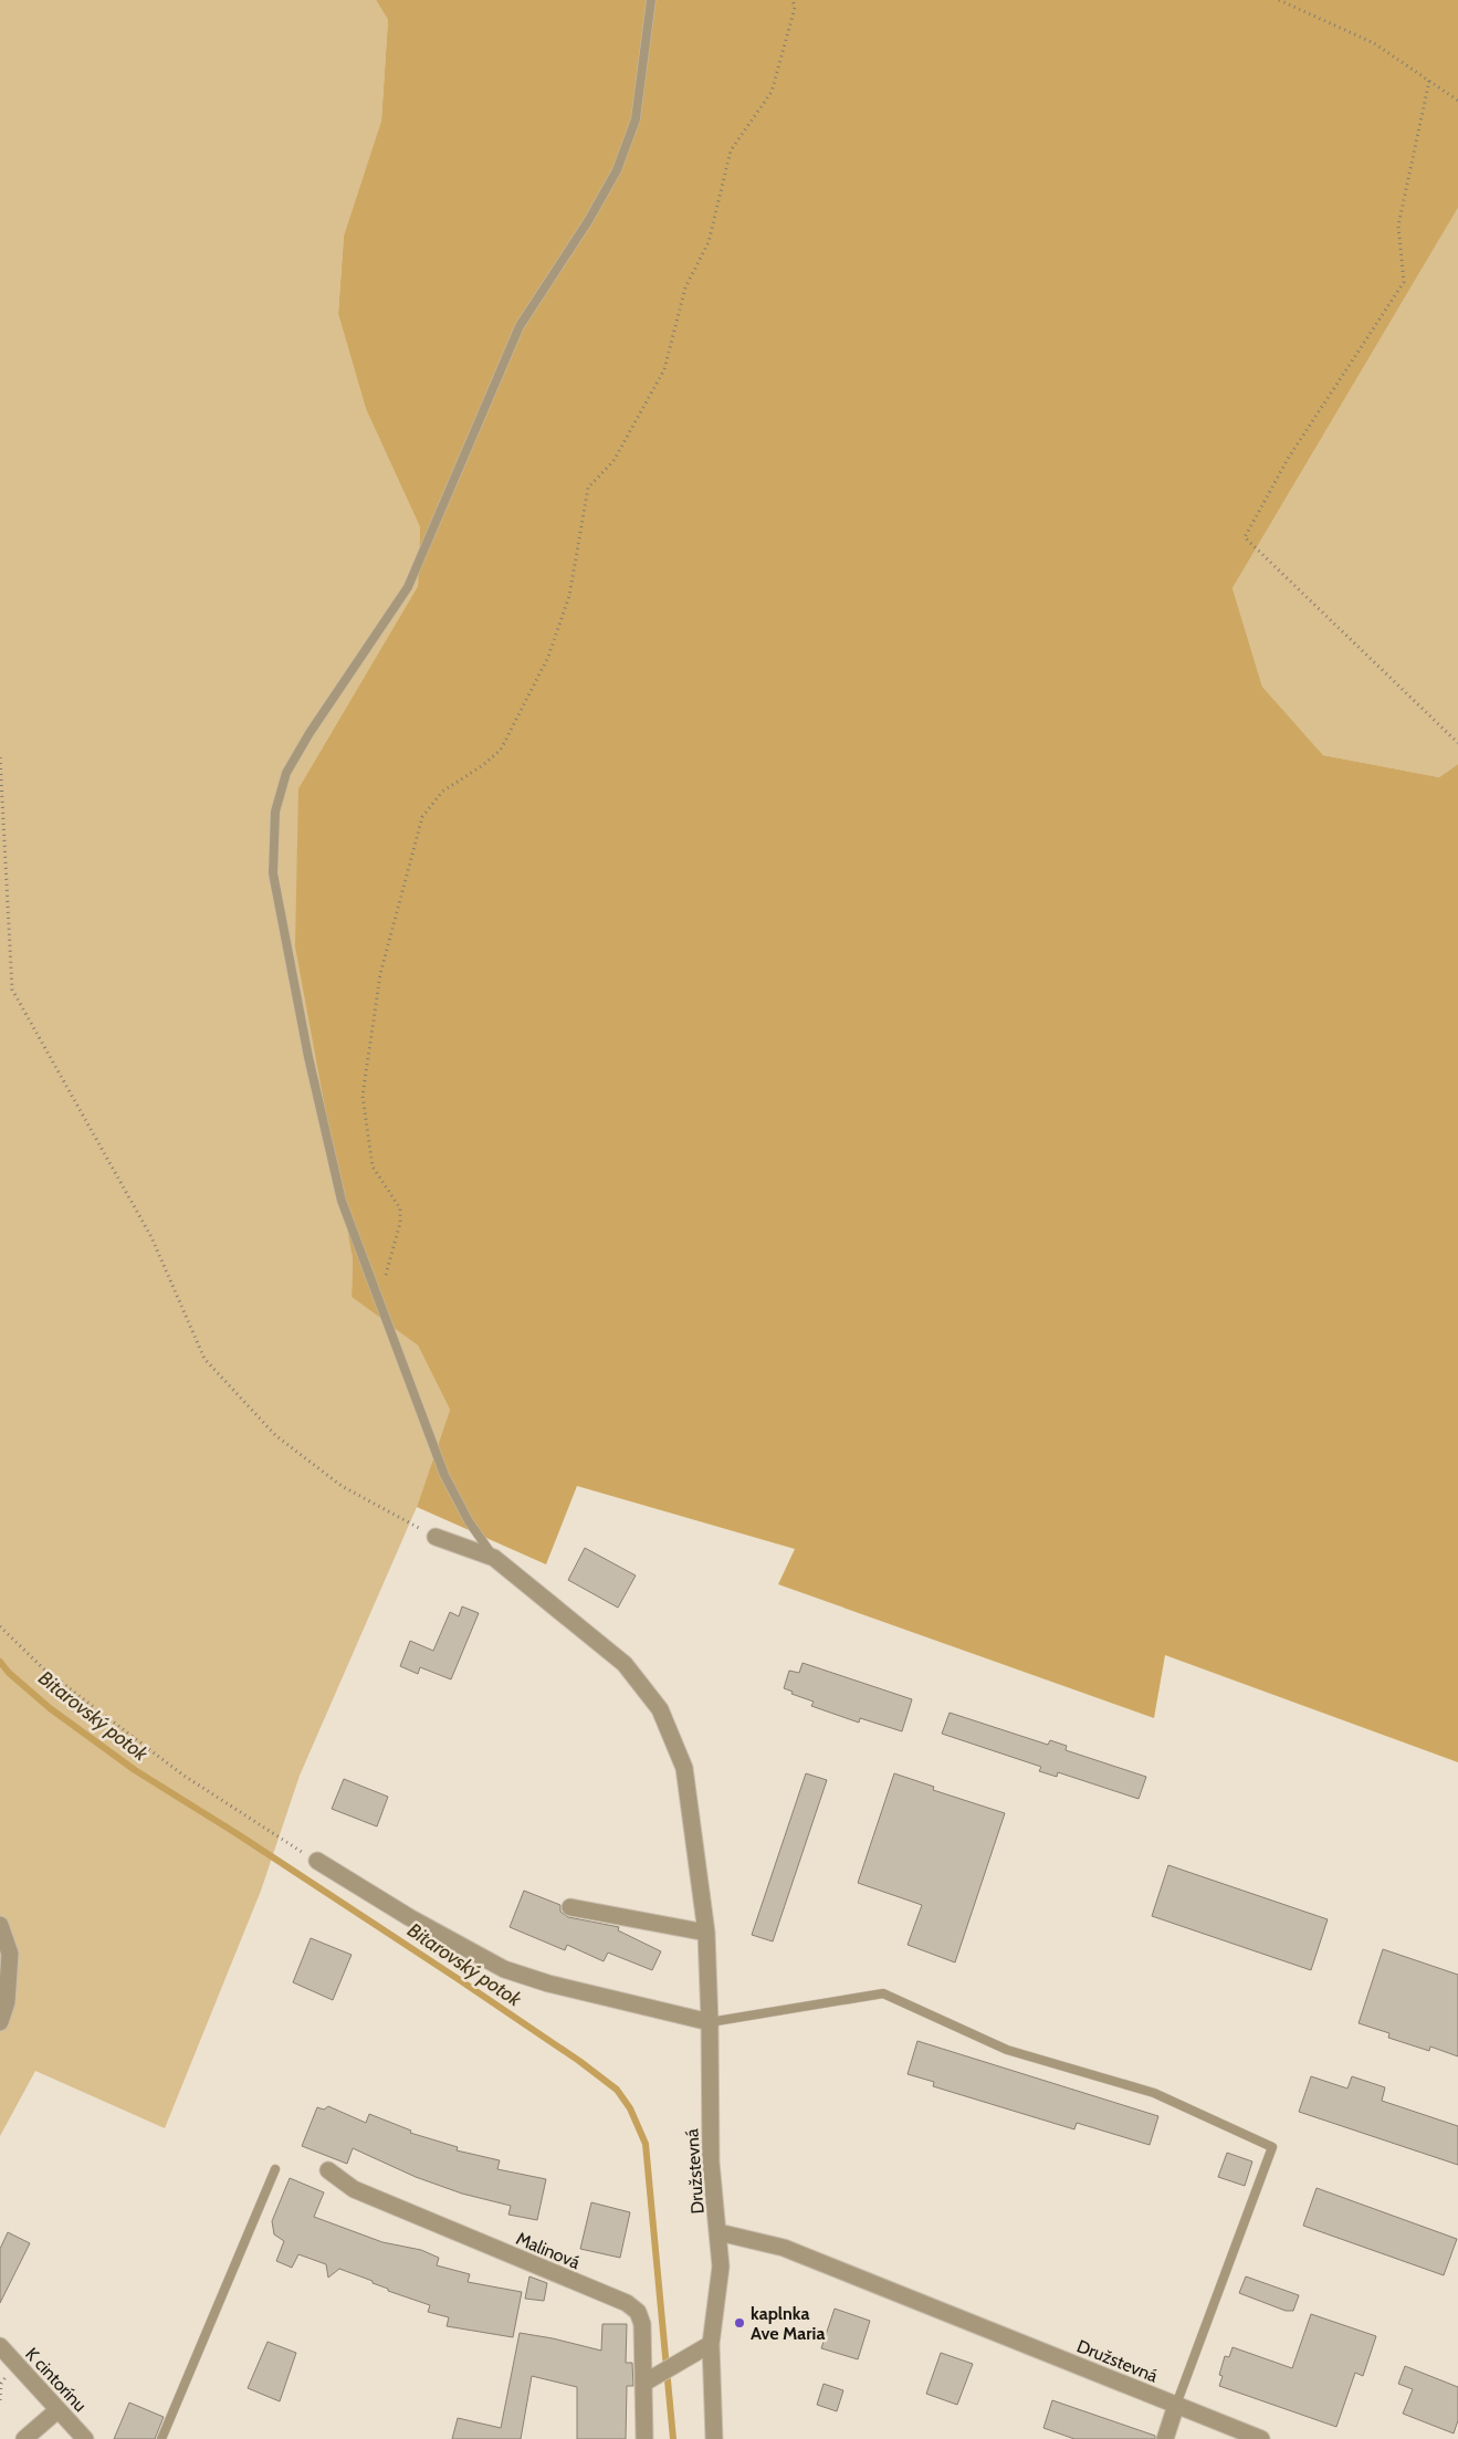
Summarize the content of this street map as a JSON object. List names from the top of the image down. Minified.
{"streets":{"street":["Družstevná","Malinová","K cintorínu"]},"water":["Bitarovský potok"],"places":["kaplnka Ave Maria"]}
